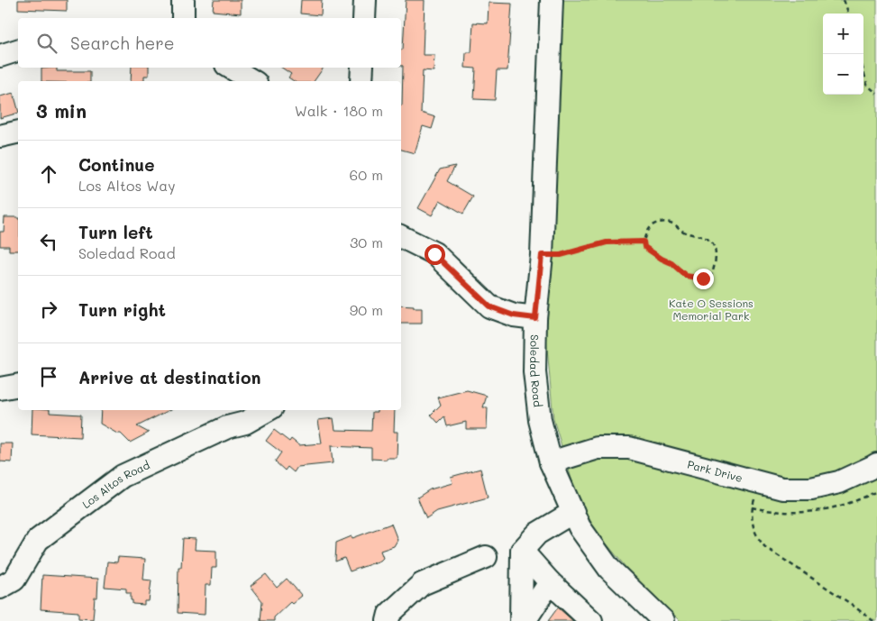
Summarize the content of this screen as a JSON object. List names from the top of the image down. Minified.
{"streets":{"street":["Soledad Road","Park Drive","Los Altos Road"]},"crossings":[["Soledad Road","Park Drive"]],"parks":["Kate O Sessions Memorial Park"],"page":{"map_buttons":["+","−"],"search":"Search here","heading":["3 min","Walk · 180 m"],"list":[["Continue","Los Altos Way","60 m"],["Turn left","Soledad Road","30 m"],["Turn right","90 m"],"Arrive at destination"]}}
